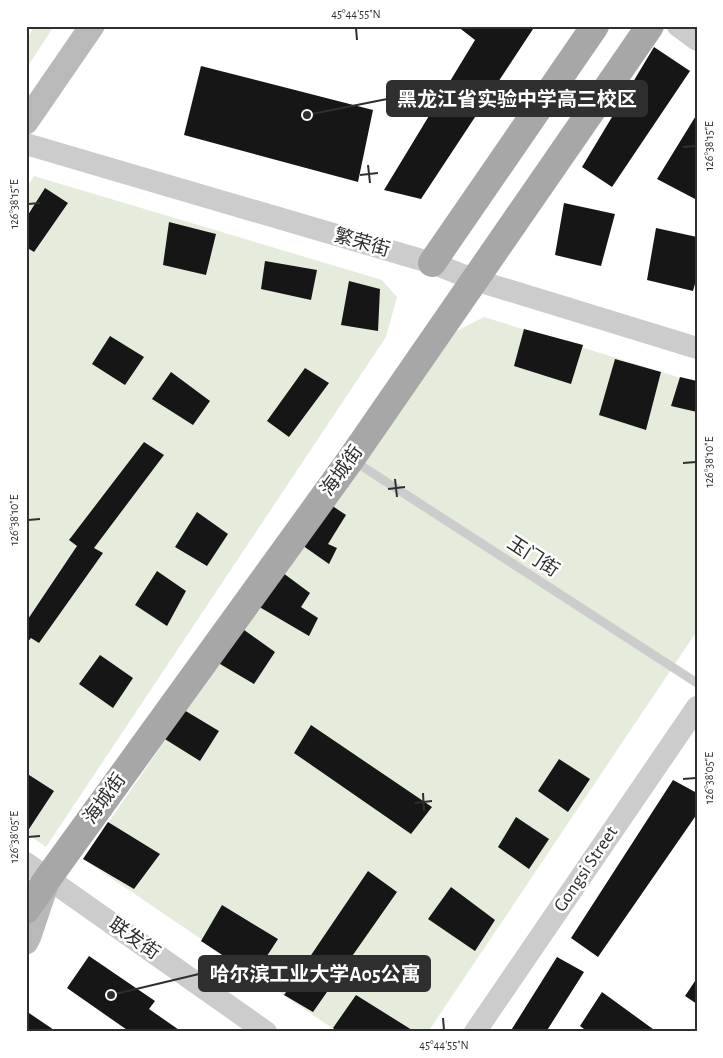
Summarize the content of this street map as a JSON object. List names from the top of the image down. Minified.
{"streets":{"main road":["海城街"],"street":["繁荣街","Gongsi Street","联发街"],"lane":["玉门街"]},"crossings":[["繁荣街","海城街"],["海城街","玉门街"],["海城街","联发街"]],"places":["黑龙江省实验中学高三校区","哈尔滨工业大学A05公寓"],"coordinates":["45°44'55\"N","126°38'15\"E","126°38'10\"E","126°38'05\"E"]}
